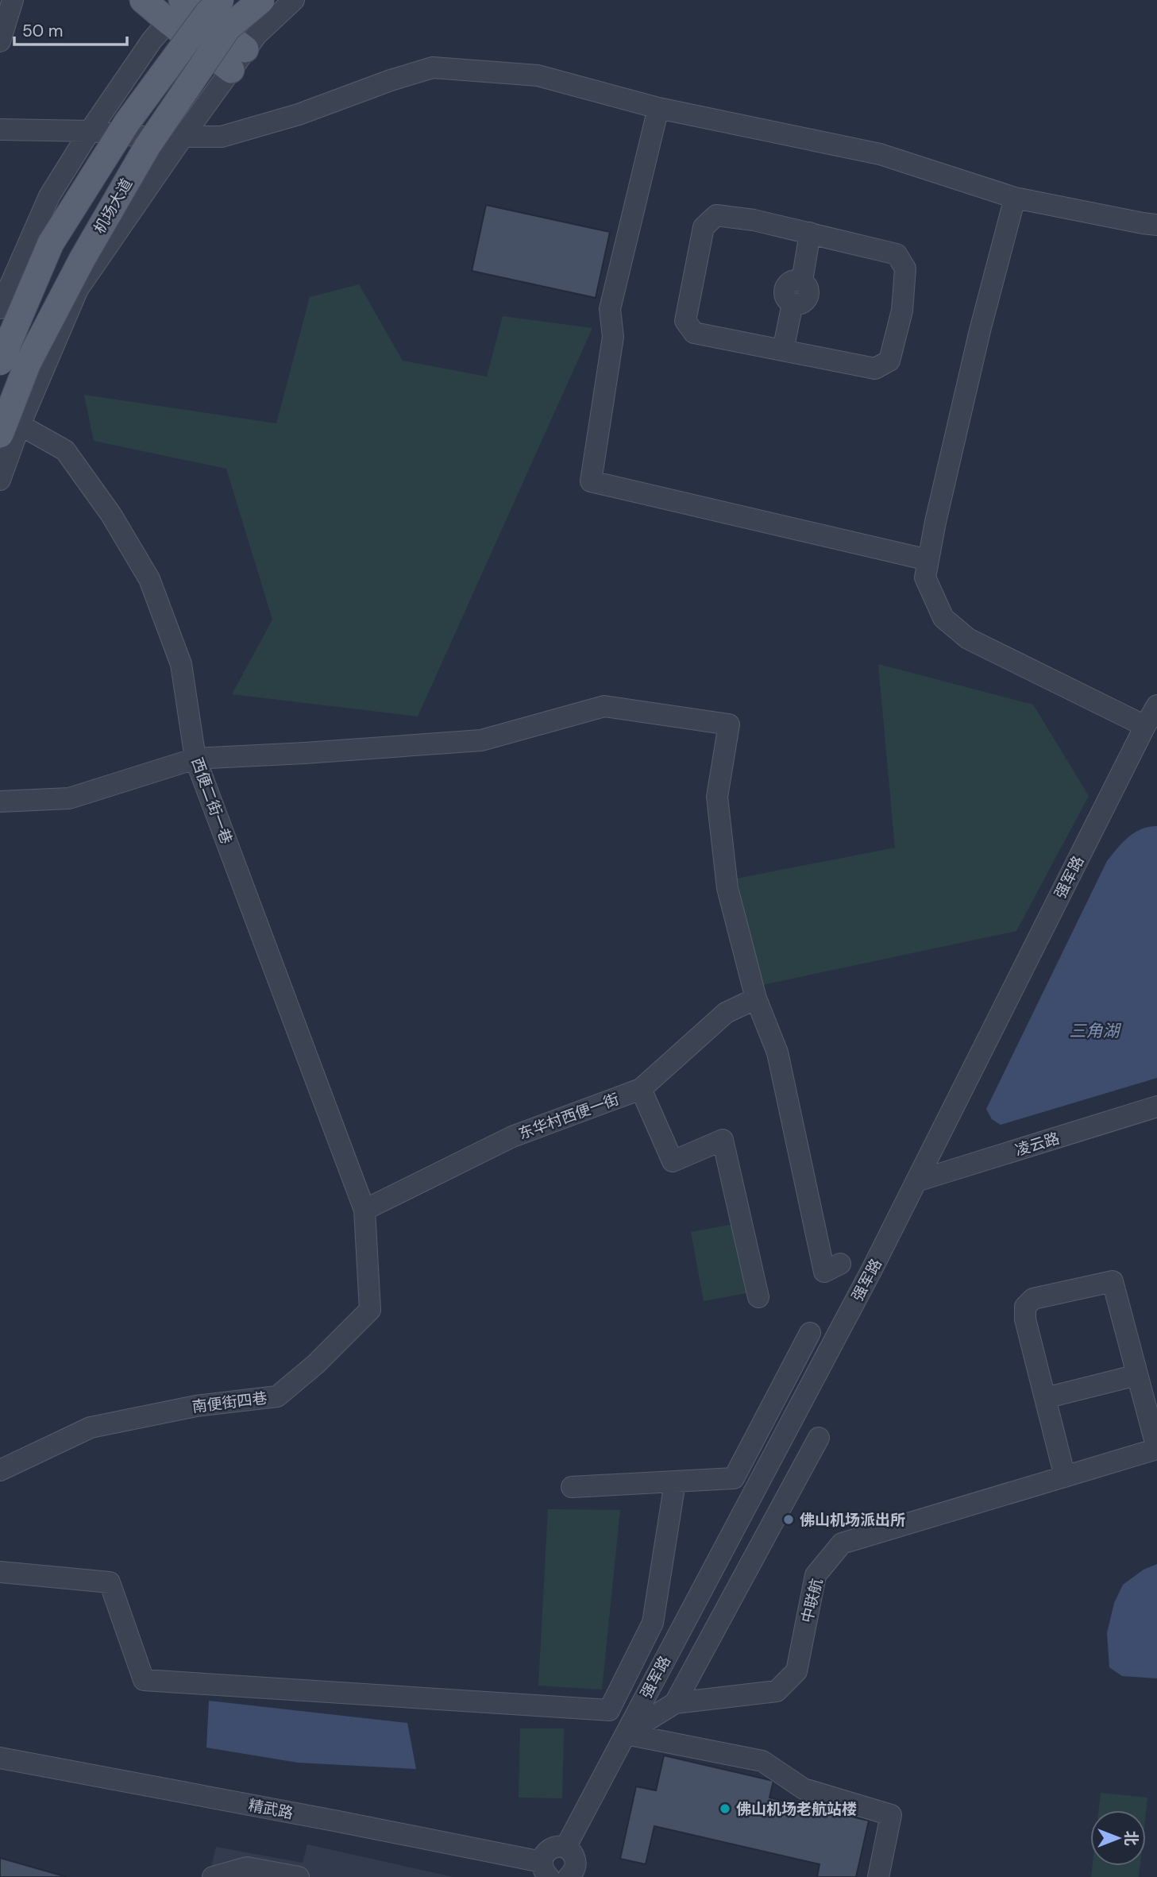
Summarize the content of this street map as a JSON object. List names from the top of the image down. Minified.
{"streets":{"main road":["机场大道"],"street":["西便二街一巷","强军路","东华村西便一街","凌云路","南便街四巷","中联航","精武路"]},"crossings":[["机场大道","西便二街一巷"],["西便二街一巷","东华村西便一街"],["西便二街一巷","南便街四巷"],["强军路","凌云路"],["强军路","中联航"],["东华村西便一街","南便街四巷"]],"water":["三角湖"],"places":["佛山机场派出所","佛山机场老航站楼"],"scale_bar":"50 m","north":"right"}
